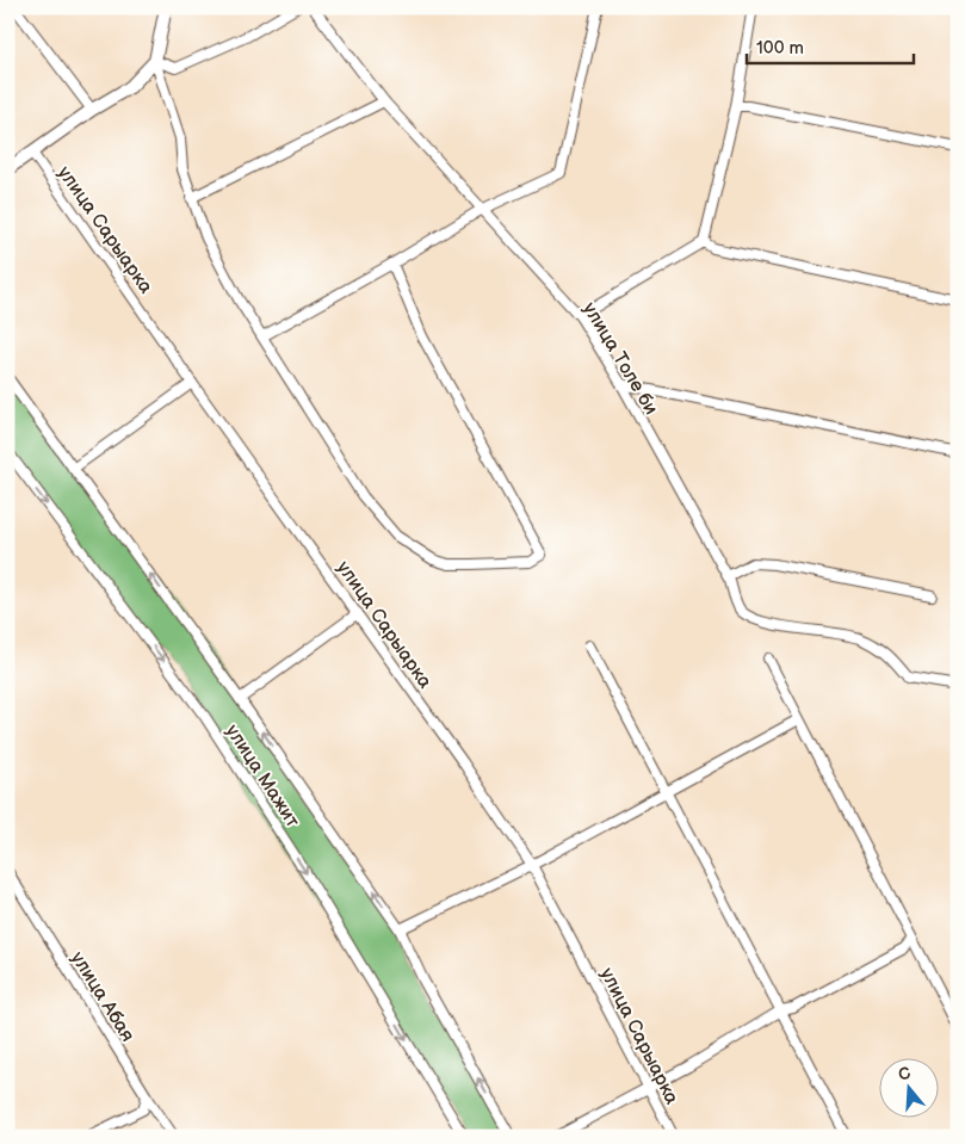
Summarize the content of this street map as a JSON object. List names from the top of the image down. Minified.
{"streets":{"street":["улица Сарыарка","улица Толе би","улица Мажит","улица Абая"]},"scale_bar":"100 m","north":"top"}
